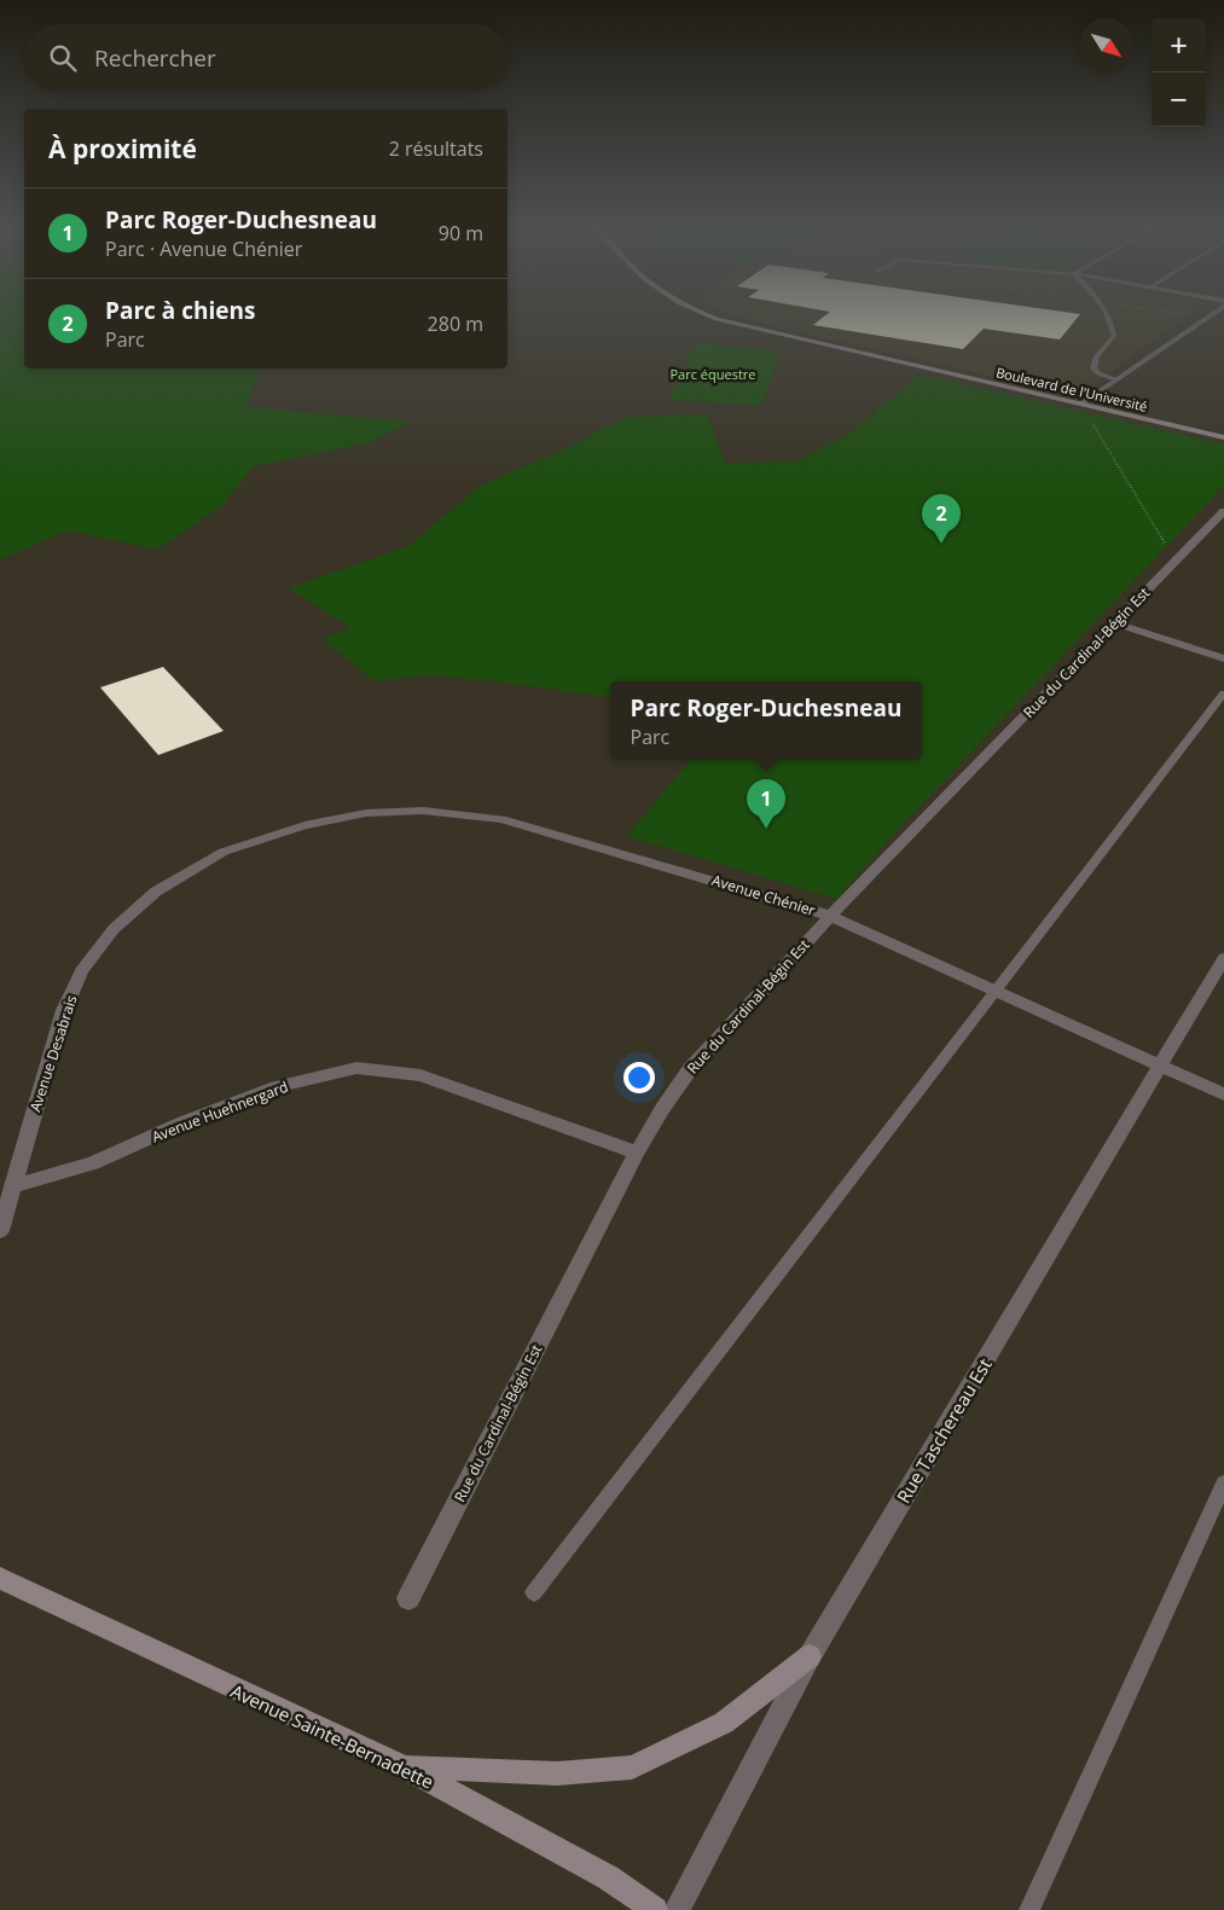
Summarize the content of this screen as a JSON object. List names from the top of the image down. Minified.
{"streets":{"street":["Boulevard de l'Université","Rue du Cardinal-Bégin Est","Avenue Chénier","Avenue Desabrais","Avenue Huehnergard","Rue Taschereau Est","Avenue Sainte-Bernadette"]},"crossings":[["Rue du Cardinal-Bégin Est","Avenue Chénier"],["Rue du Cardinal-Bégin Est","Avenue Huehnergard"],["Avenue Chénier","Avenue Desabrais"],["Avenue Chénier","Rue Taschereau Est"],["Avenue Desabrais","Avenue Huehnergard"]],"parks":["Parc équestre"],"north":"bottom right","page":{"map_buttons":["+","−"],"search":"Rechercher","heading":["À proximité","2 résultats"],"list":[{"mark":"1","name":"Parc Roger-Duchesneau","note":"Parc · Avenue Chénier","value":"90 m"},{"mark":"2","name":"Parc à chiens","note":"Parc","value":"280 m"}],"pins":["2","1"],"popup":["Parc Roger-Duchesneau","Parc"]}}
